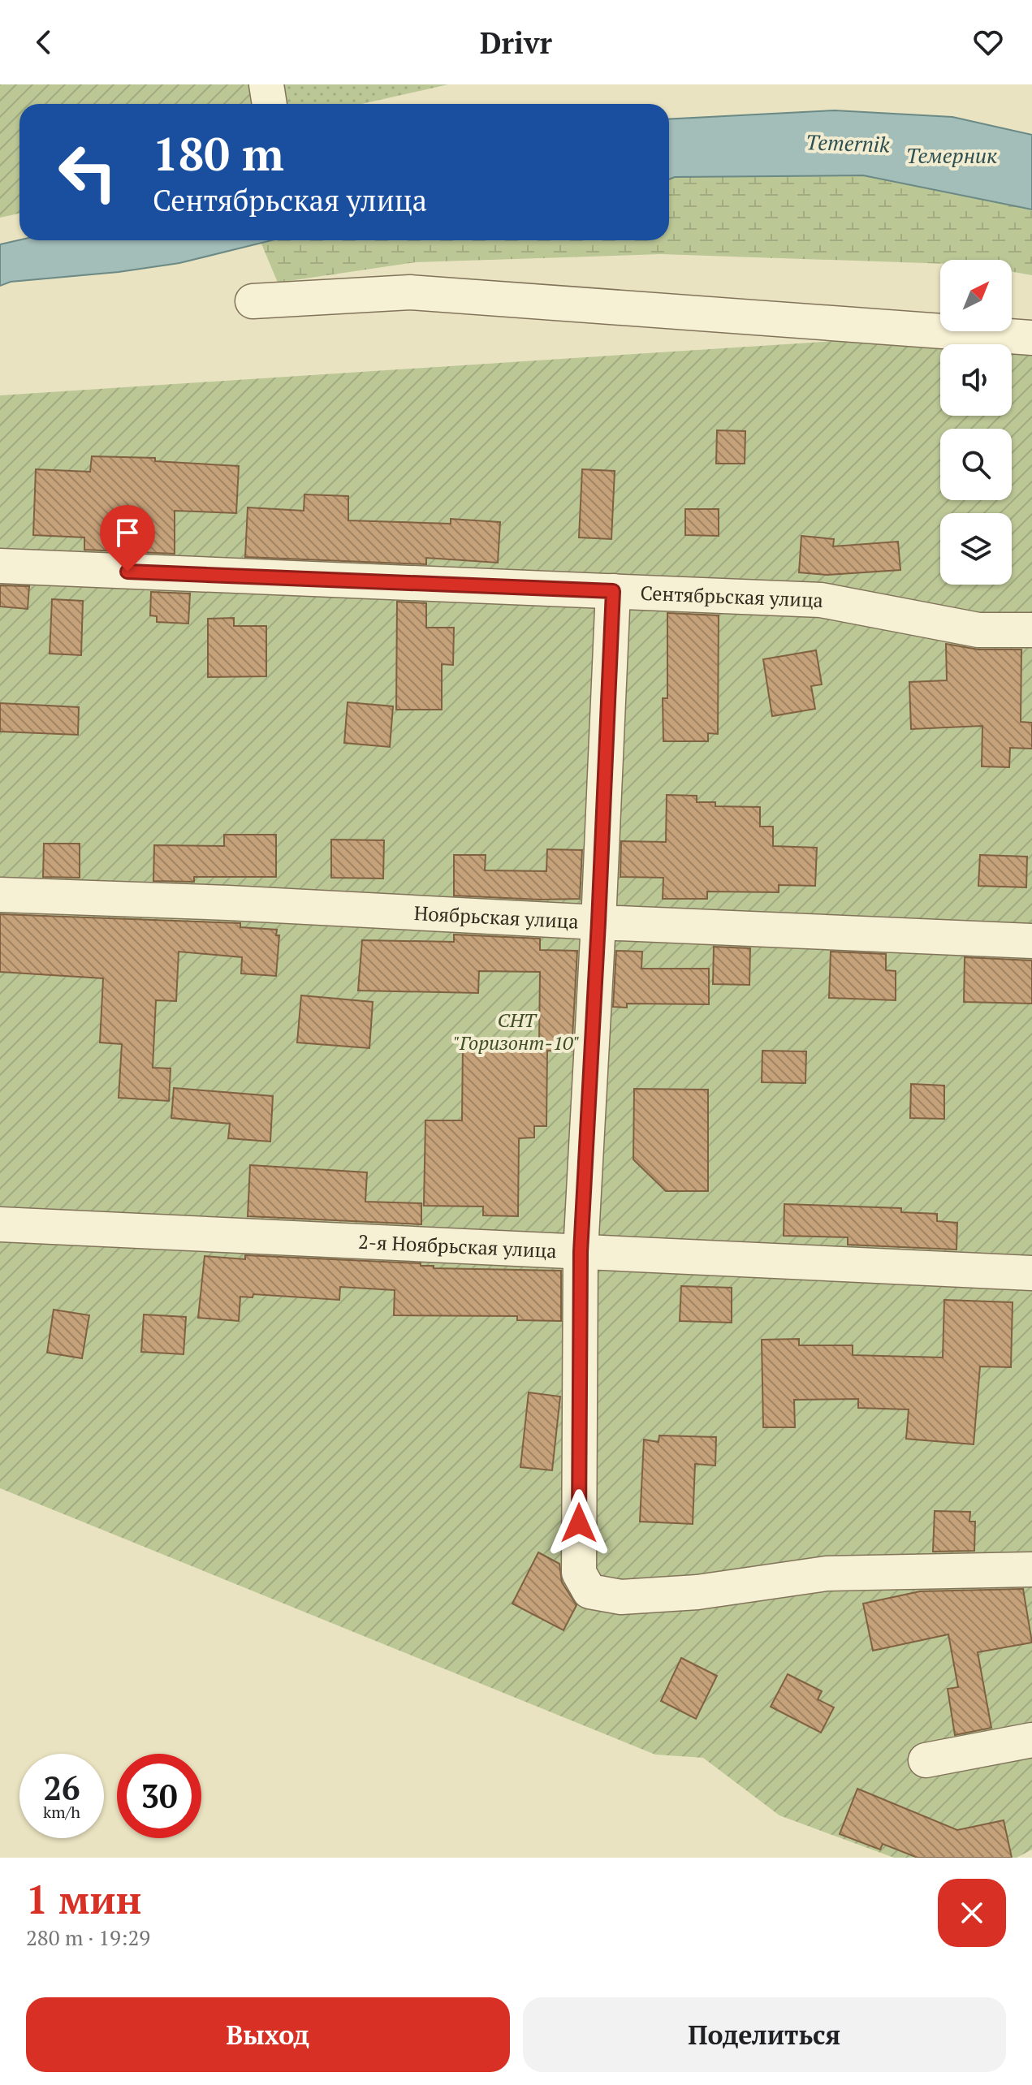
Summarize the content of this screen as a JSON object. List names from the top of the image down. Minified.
{"streets":{"street":["Сентябрьская улица","Ноябрьская улица","2-я Ноябрьская улица"]},"water":["Temernik","Темерник"],"parks":["СНТ \"Горизонт-10\""],"north":"top right","page":{"header":"Drivr","turn":["180 m","Сентябрьская улица"],"speed":"26 km/h","limit":"30","heading":["1 мин","280 m · 19:29"],"buttons":["Выход","Поделиться"]}}
